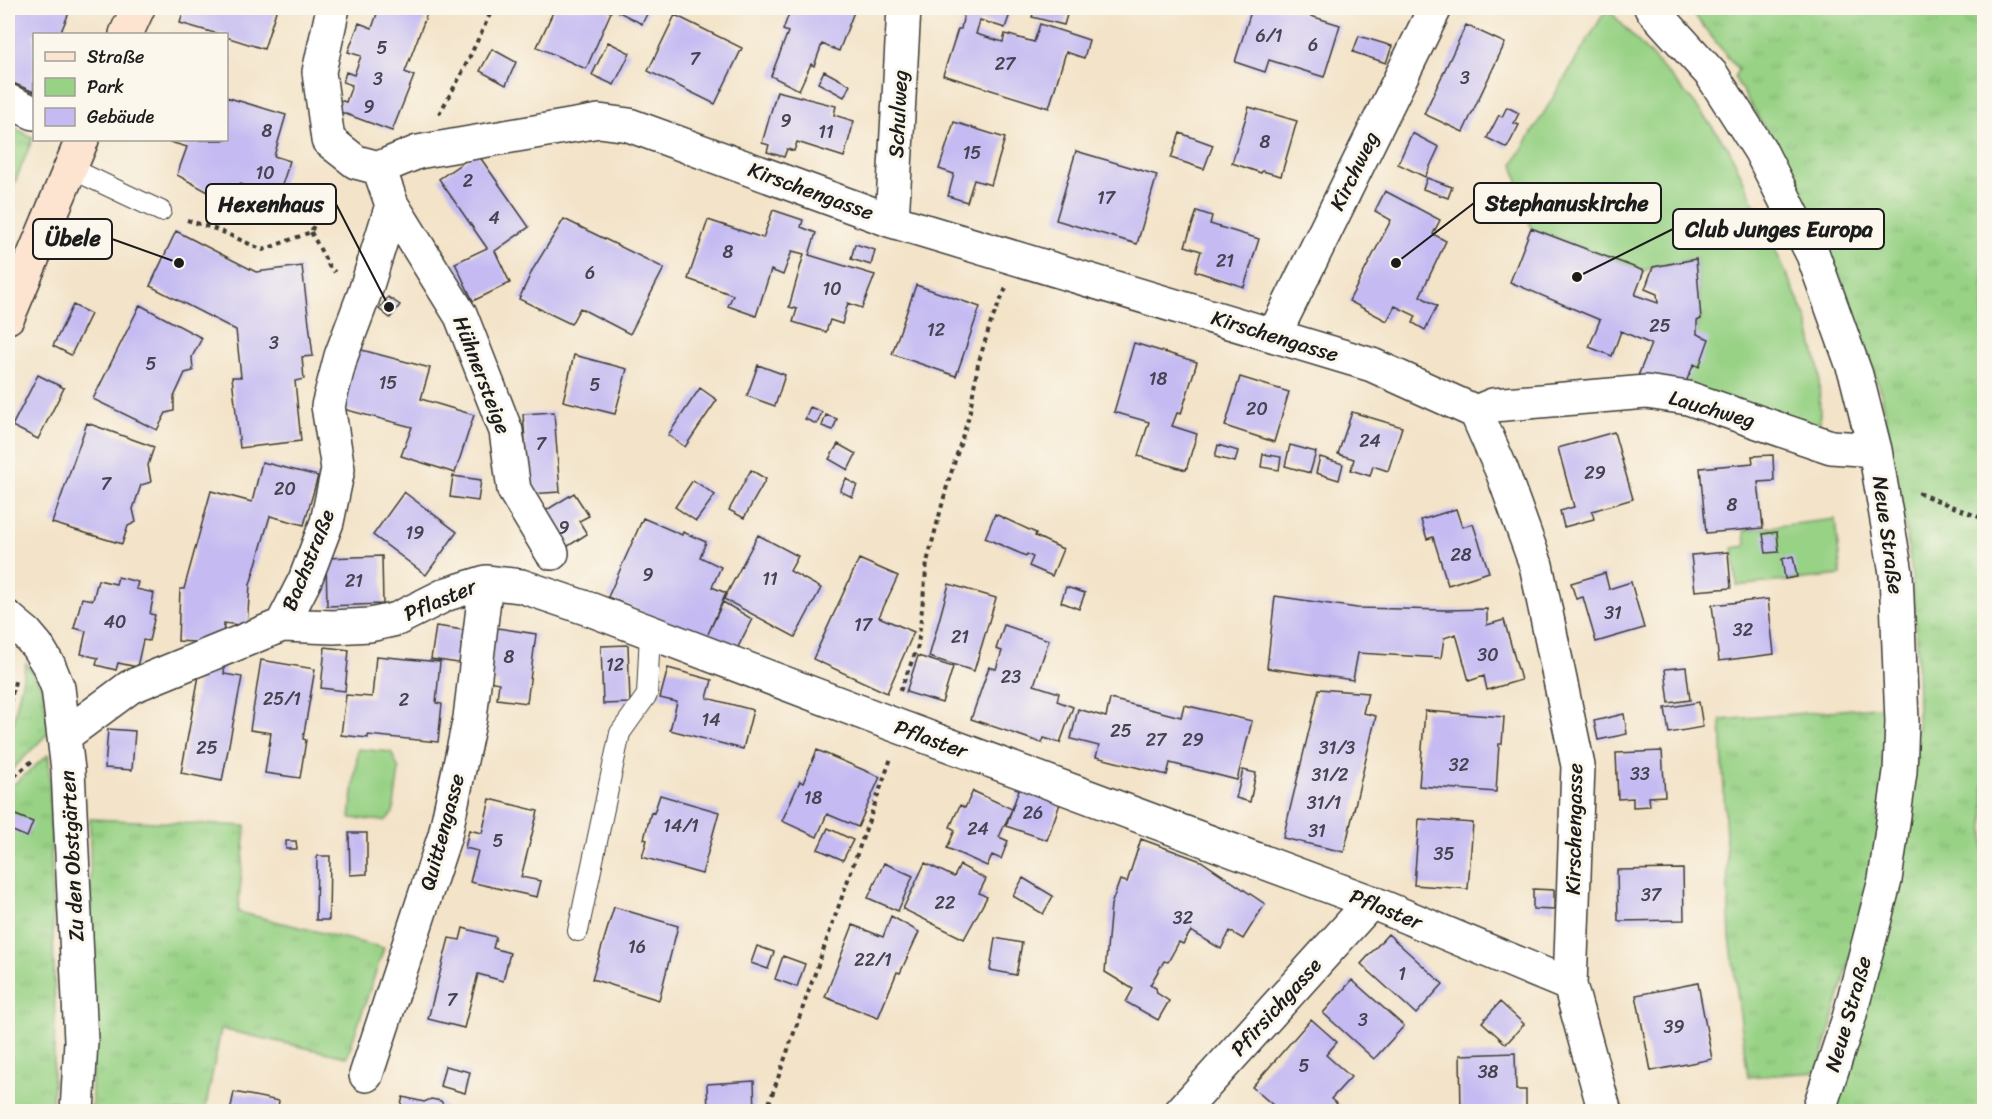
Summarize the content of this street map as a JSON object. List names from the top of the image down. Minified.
{"streets":{"street":["Schulweg","Kirchweg","Kirschengasse","Hühnersteige","Lauchweg","Neue Straße","Bachstraße","Pflaster","Quittengasse","Zu den Obstgärten","Pfirsichgasse"]},"crossings":[["Schulweg","Kirschengasse"],["Kirchweg","Kirschengasse"],["Kirschengasse","Lauchweg"],["Kirschengasse","Pflaster"],["Hühnersteige","Bachstraße"],["Lauchweg","Neue Straße"],["Bachstraße","Pflaster"],["Bachstraße","Zu den Obstgärten"],["Pflaster","Quittengasse"],["Pflaster","Pfirsichgasse"]],"places":["Übele","Stephanuskirche","Club Junges Europa","Hexenhaus"],"house_numbers":["6/1","6","5","7","27","3","3","9","9","8","11","8","15","10","2","17","4","8","21","6","10","25","12","3","5","18","15","5","20","24","7","29","7","20","8","9","19","28","9","11","21","31","40","17","32","21","30","8","12","23","25/1","2","14","25","27","29","25","31/3","32","33","31/2","18","31/1","26","14/1","24","31","5","35","37","22","32","16","22/1","1","7","3","39","5","38"],"legend":["Straße","Park","Gebäude"]}
